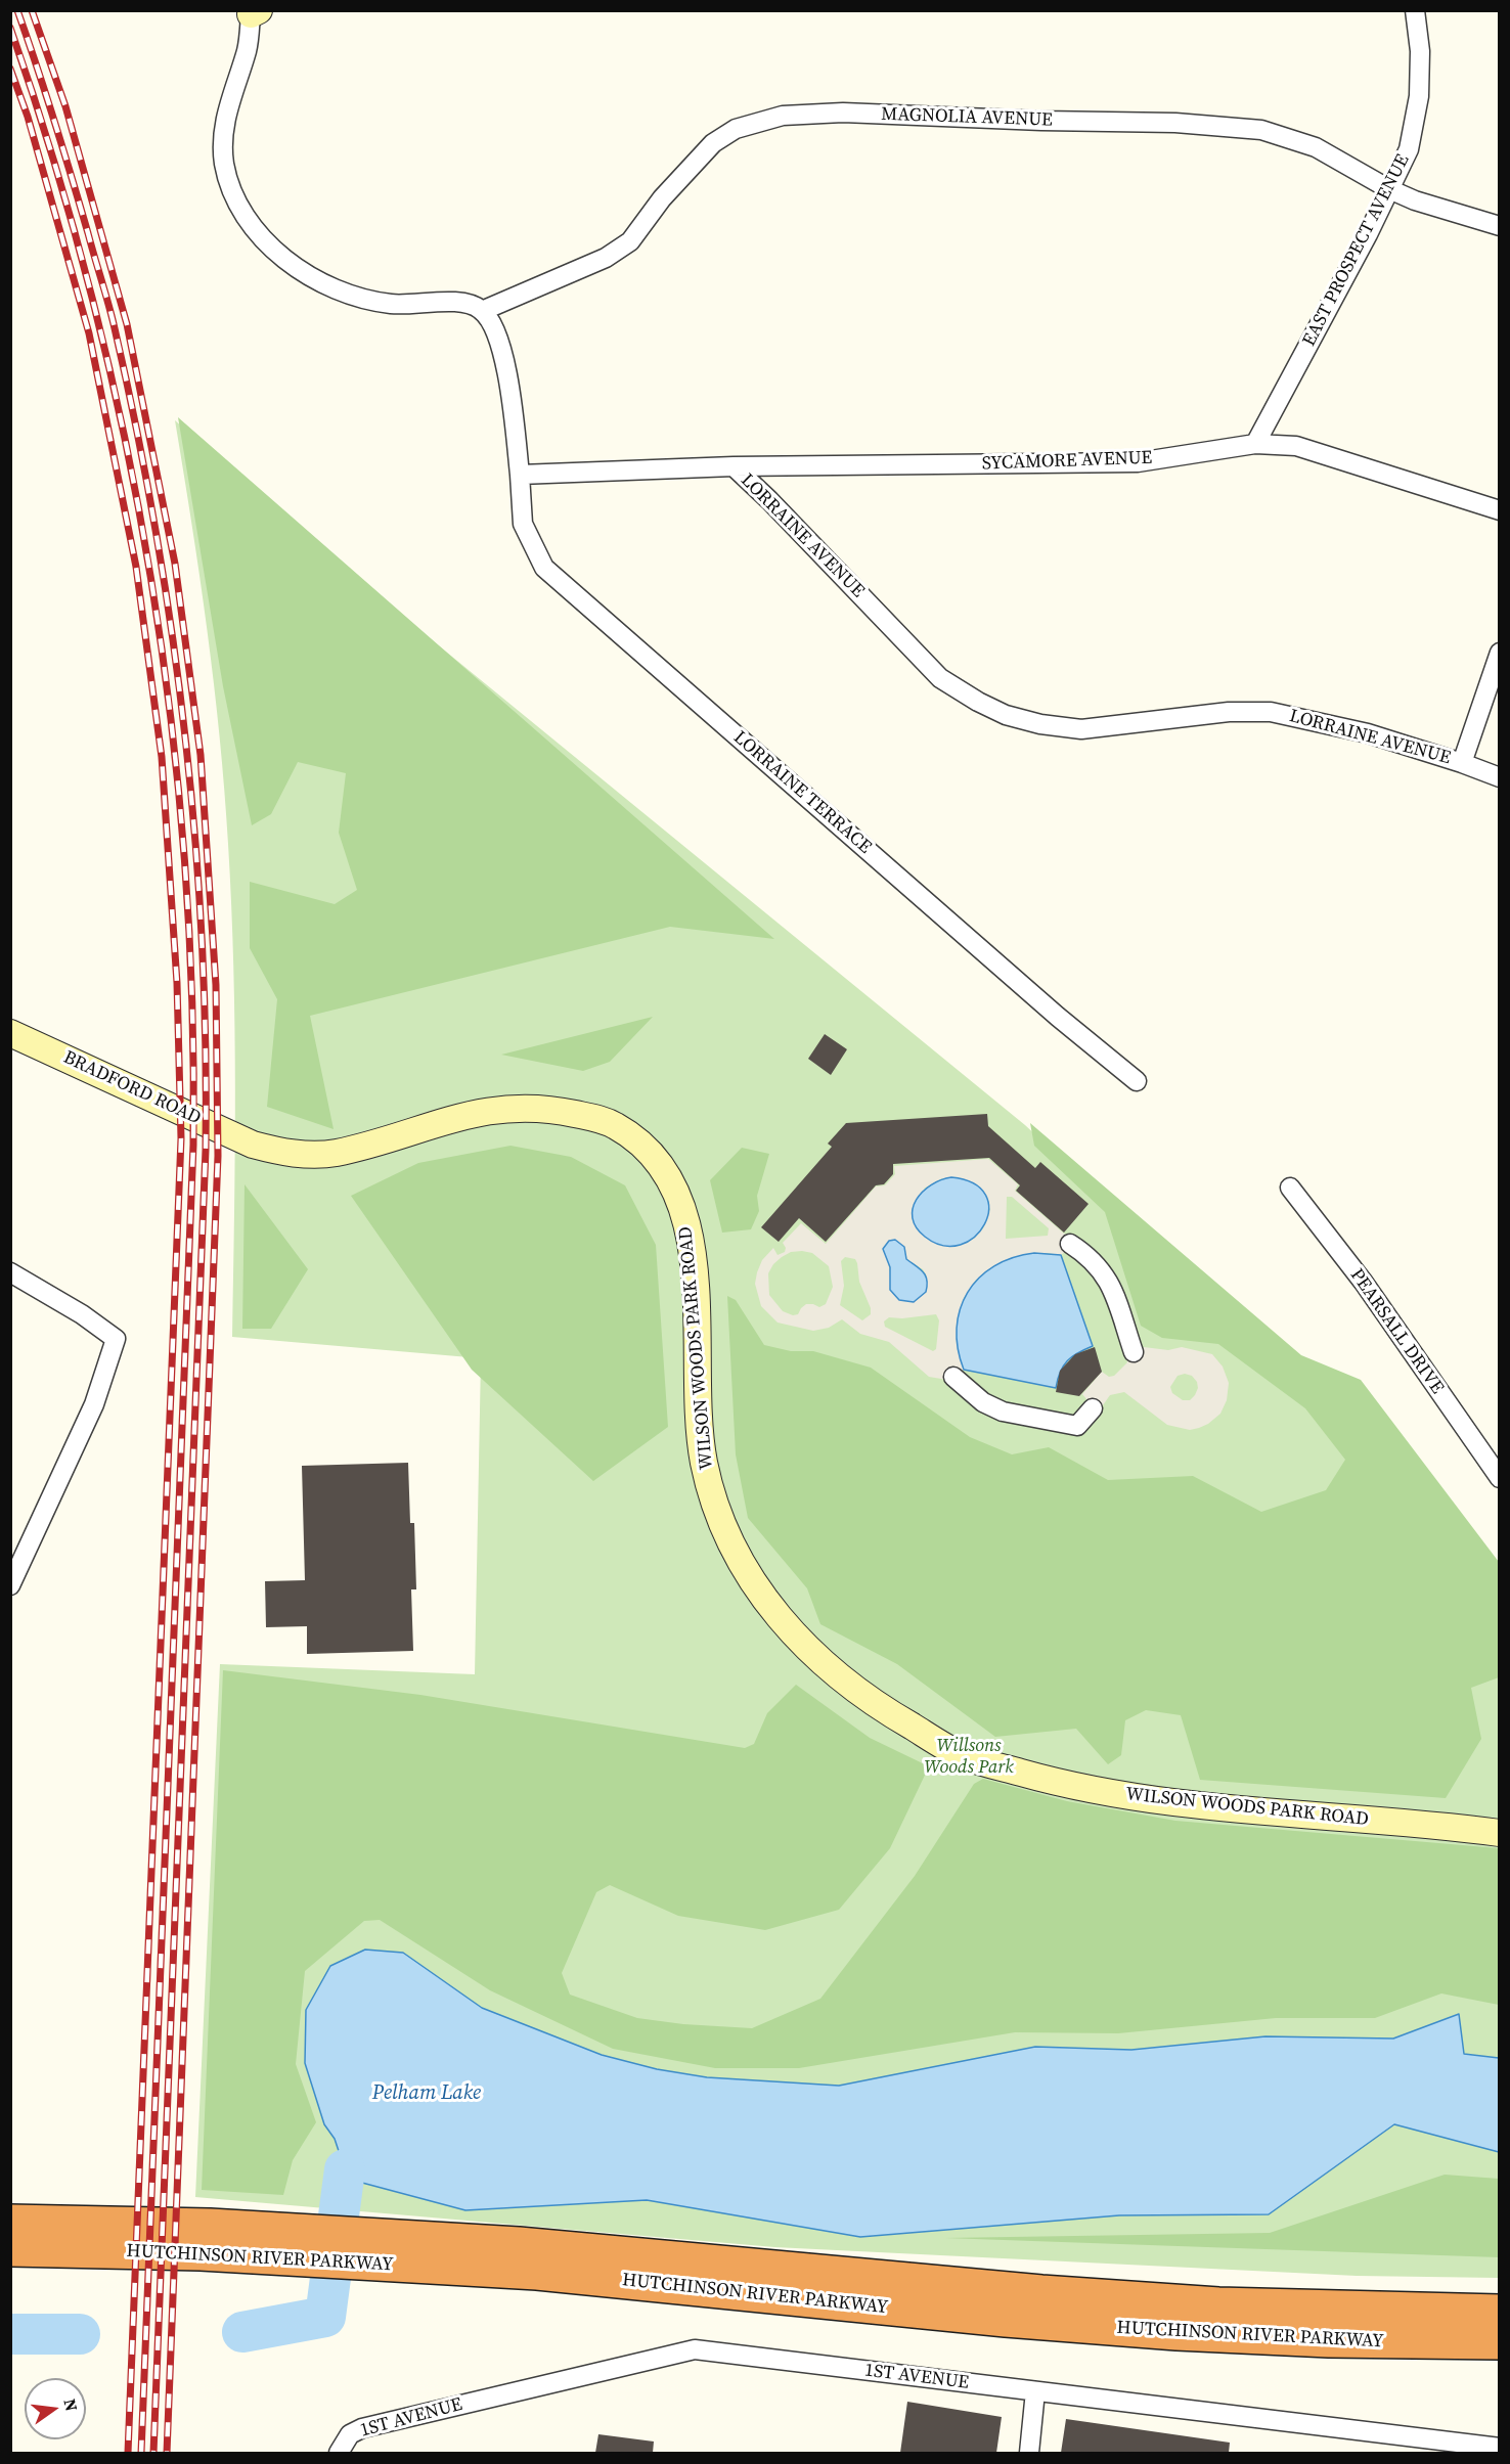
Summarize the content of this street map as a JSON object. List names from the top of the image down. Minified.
{"streets":{"highway":["HUTCHINSON RIVER PARKWAY"],"street":["MAGNOLIA AVENUE","EAST PROSPECT AVENUE","SYCAMORE AVENUE","LORRAINE AVENUE","LORRAINE TERRACE","BRADFORD ROAD","PEARSALL DRIVE","WILSON WOODS PARK ROAD","1ST AVENUE"]},"crossings":[["MAGNOLIA AVENUE","EAST PROSPECT AVENUE"],["EAST PROSPECT AVENUE","SYCAMORE AVENUE"],["SYCAMORE AVENUE","LORRAINE AVENUE"],["LORRAINE AVENUE","LORRAINE TERRACE"],["BRADFORD ROAD","WILSON WOODS PARK ROAD"]],"water":["Pelham Lake"],"parks":["Willsons Woods Park"],"north":"right"}
